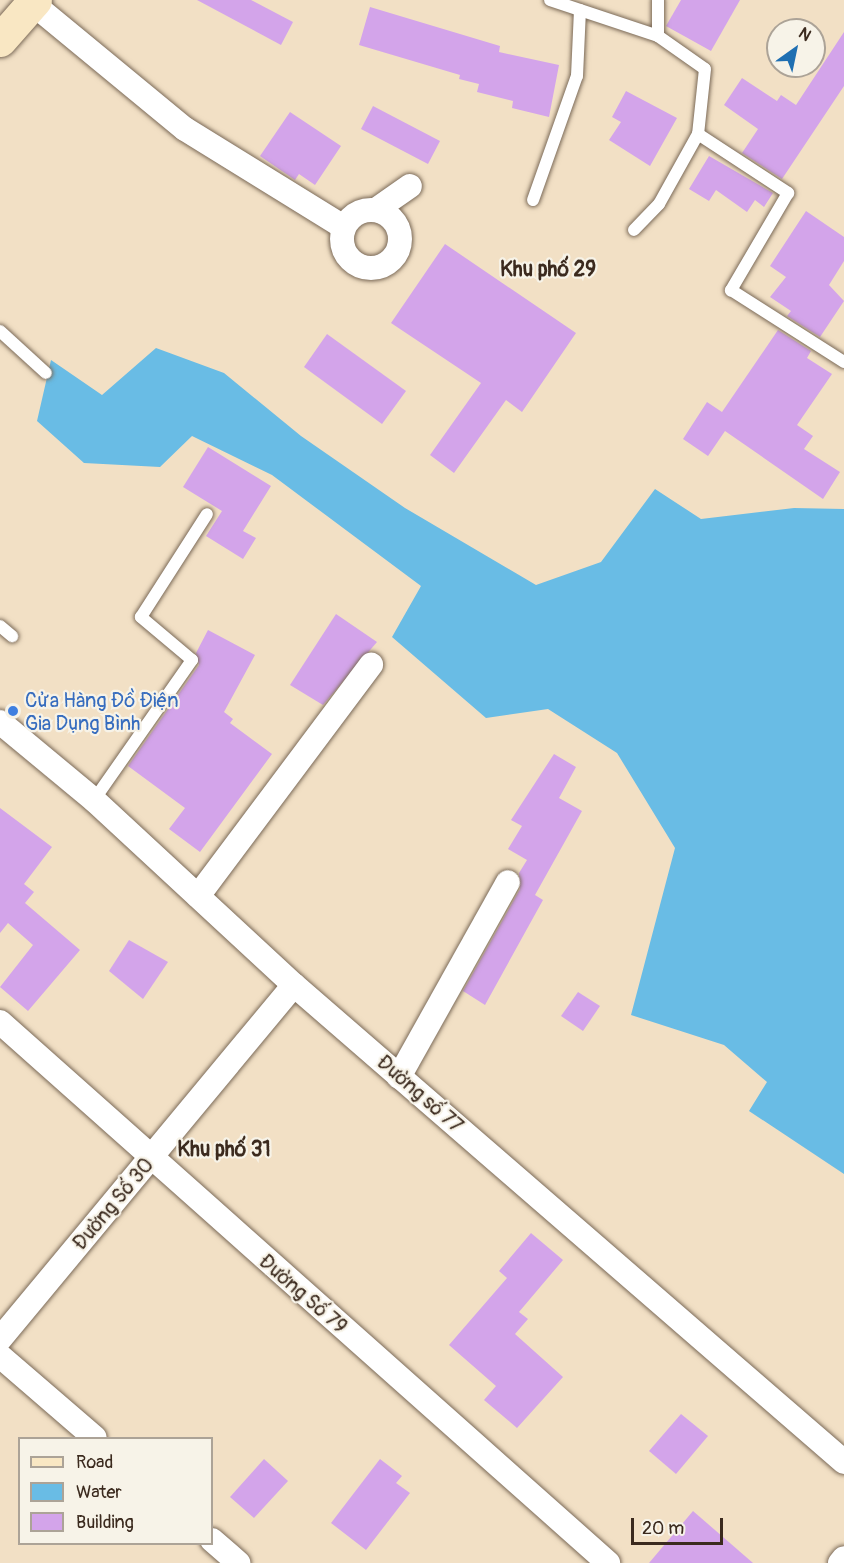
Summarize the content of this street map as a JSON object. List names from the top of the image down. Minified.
{"streets":{"street":["Đường số 77","Đường Số 30","Đường Số 79"]},"crossings":[["Đường số 77","Đường Số 30"],["Đường Số 30","Đường Số 79"]],"districts":["Khu phố 29","Khu phố 31"],"places":["Cửa Hàng Đồ Điện Gia Dụng Bình"],"legend":["Road","Water","Building"],"scale_bar":"20 m","north":"top right"}
